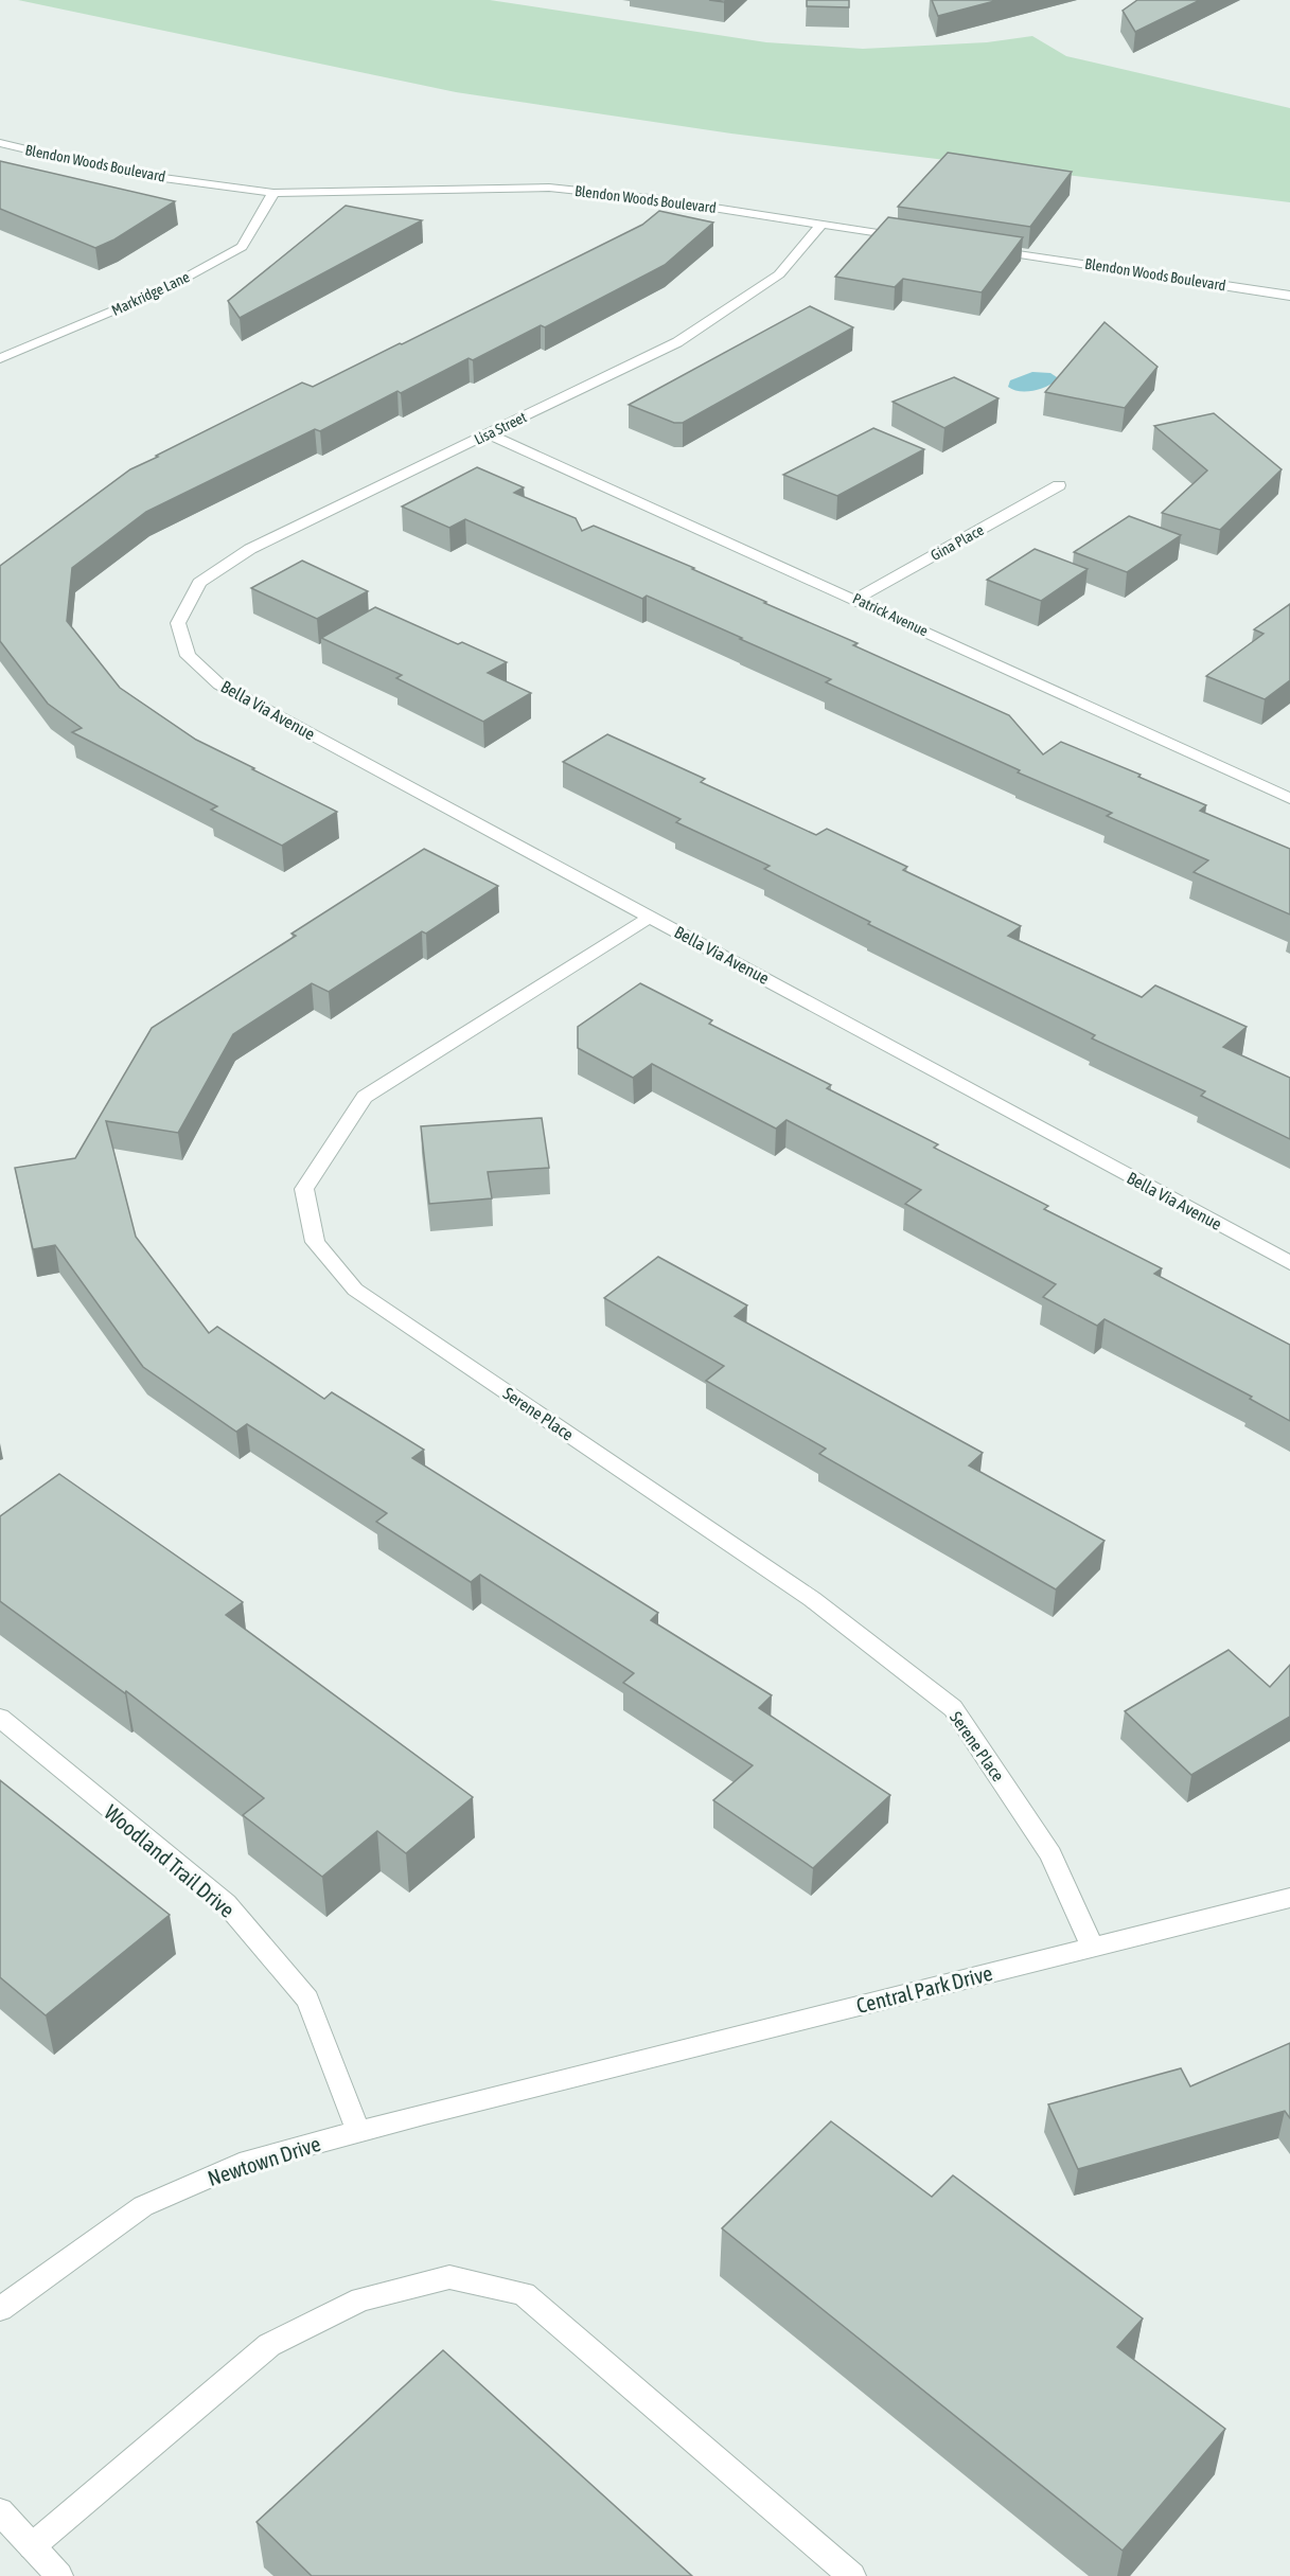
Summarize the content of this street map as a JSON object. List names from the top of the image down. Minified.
{"streets":{"street":["Blendon Woods Boulevard","Markridge Lane","Lisa Street","Gina Place","Patrick Avenue","Bella Via Avenue","Serene Place","Woodland Trail Drive","Central Park Drive","Newtown Drive"]},"crossings":[["Blendon Woods Boulevard","Markridge Lane"],["Blendon Woods Boulevard","Lisa Street"],["Lisa Street","Patrick Avenue"],["Lisa Street","Bella Via Avenue"],["Gina Place","Patrick Avenue"],["Bella Via Avenue","Serene Place"],["Serene Place","Central Park Drive"],["Woodland Trail Drive","Newtown Drive"],["Central Park Drive","Newtown Drive"]]}
